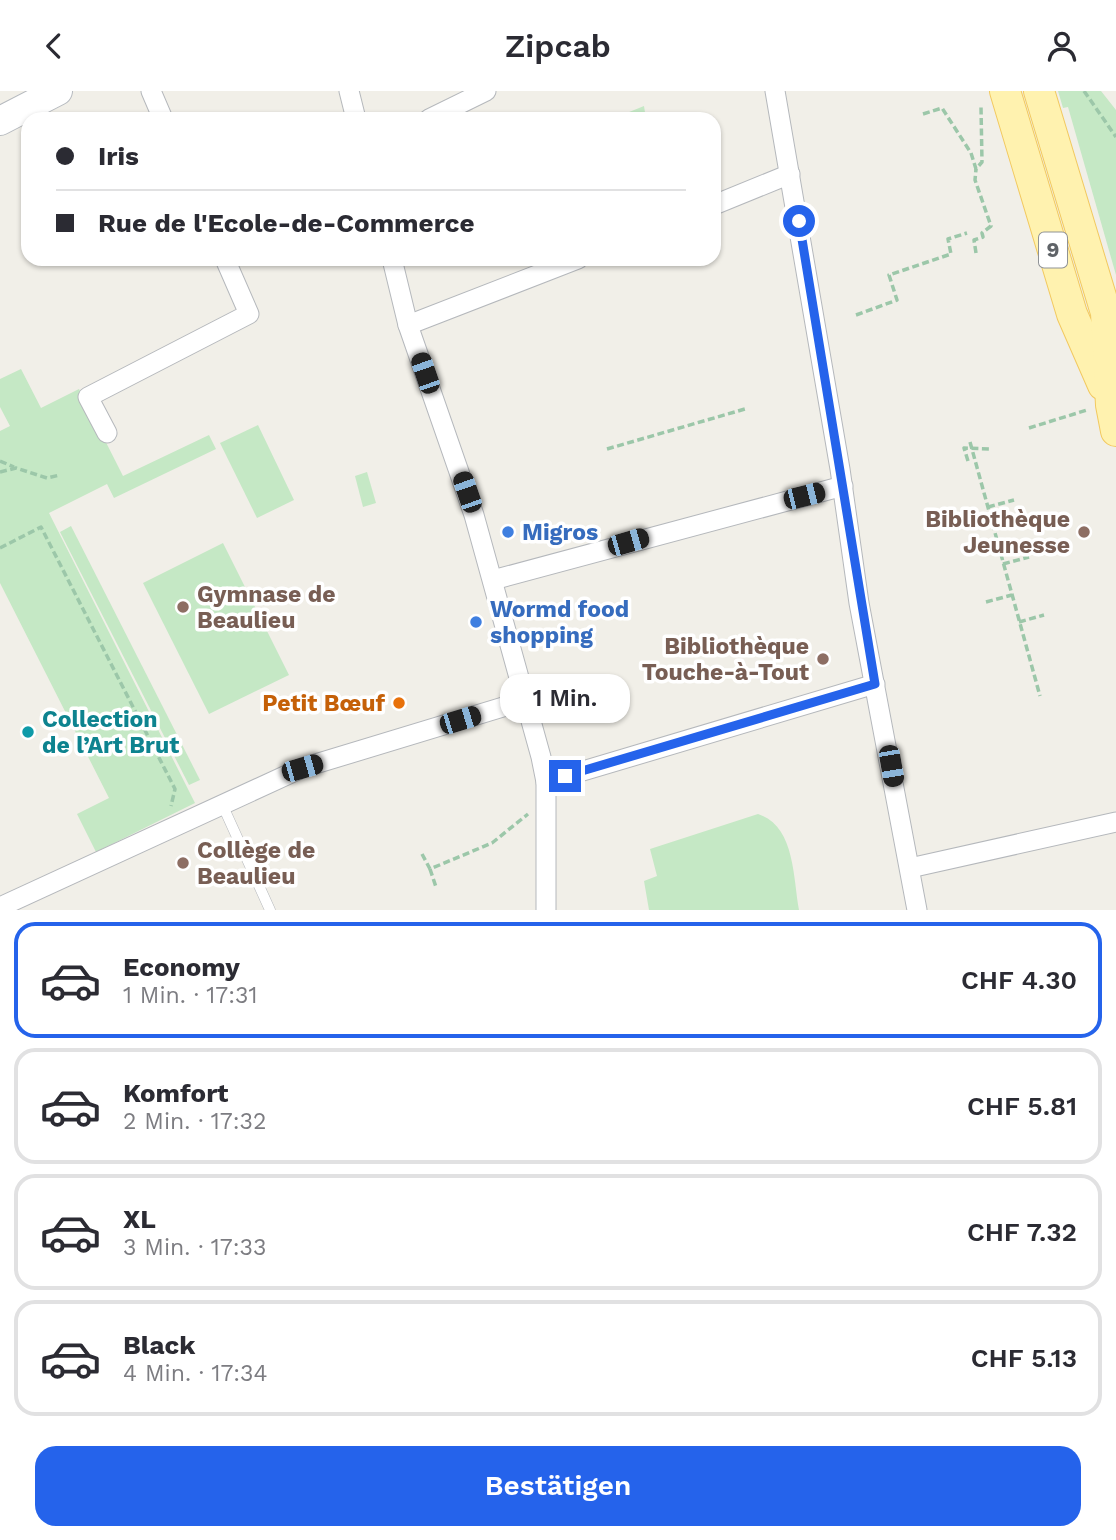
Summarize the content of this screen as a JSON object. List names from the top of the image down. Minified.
{"streets":{"main road":["9"]},"places":["Migros","Bibliothèque Jeunesse","Gymnase de Beaulieu","Wormd food shopping","Bibliothèque Touche-à-Tout","Petit Bœuf","Collection de l’Art Brut","Collège de Beaulieu"],"page":{"header":"Zipcab","banner":["Iris","Rue de l'Ecole-de-Commerce"],"bubble":"1 Min.","list":[{"name":"Economy","note":"1 Min. · 17:31","value":"CHF 4.30"},{"name":"Komfort","note":"2 Min. · 17:32","value":"CHF 5.81"},{"name":"XL","note":"3 Min. · 17:33","value":"CHF 7.32"},{"name":"Black","note":"4 Min. · 17:34","value":"CHF 5.13"}],"buttons":"Bestätigen"}}
